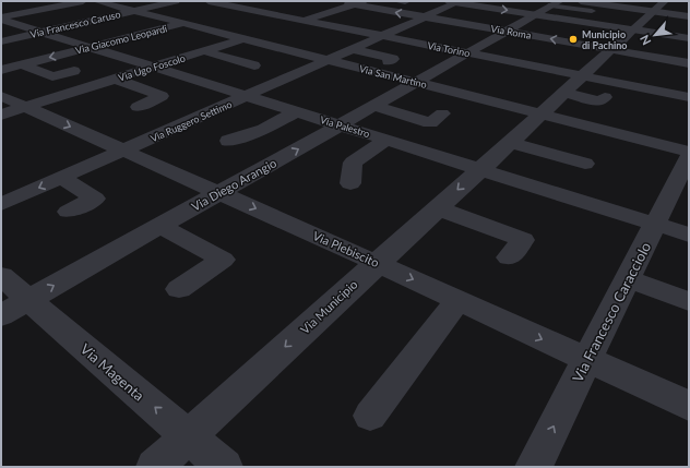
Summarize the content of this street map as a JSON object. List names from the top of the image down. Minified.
{"streets":{"street":["Via Francesco Caruso","Via Roma","Via Giacomo Leopardi","Via Torino","Via Ugo Foscolo","Via San Martino","Via Ruggero Settimo","Via Palestro","Via Diego Arangio","Via Plebiscito","Via Municipio","Via Francesco Caracciolo","Via Magenta"]},"crossings":[["Via Francesco Caruso","Via San Martino"],["Via Francesco Caruso","Via Palestro"],["Via Roma","Via Ruggero Settimo"],["Via Roma","Via Diego Arangio"],["Via Roma","Via Municipio"],["Via Giacomo Leopardi","Via San Martino"],["Via Giacomo Leopardi","Via Palestro"],["Via Torino","Via Ruggero Settimo"],["Via Torino","Via Diego Arangio"],["Via Torino","Via Municipio"],["Via Ugo Foscolo","Via San Martino"],["Via Ugo Foscolo","Via Palestro"],["Via Ugo Foscolo","Via Plebiscito"],["Via San Martino","Via Ruggero Settimo"],["Via San Martino","Via Diego Arangio"],["Via San Martino","Via Municipio"],["Via Ruggero Settimo","Via Palestro"],["Via Ruggero Settimo","Via Plebiscito"],["Via Palestro","Via Diego Arangio"],["Via Palestro","Via Municipio"],["Via Palestro","Via Francesco Caracciolo"],["Via Diego Arangio","Via Plebiscito"],["Via Diego Arangio","Via Magenta"],["Via Plebiscito","Via Municipio"],["Via Plebiscito","Via Francesco Caracciolo"],["Via Municipio","Via Magenta"]],"one_way":["Via Plebiscito","Via Magenta"],"places":["Municipio di Pachino"],"north":"bottom left"}
